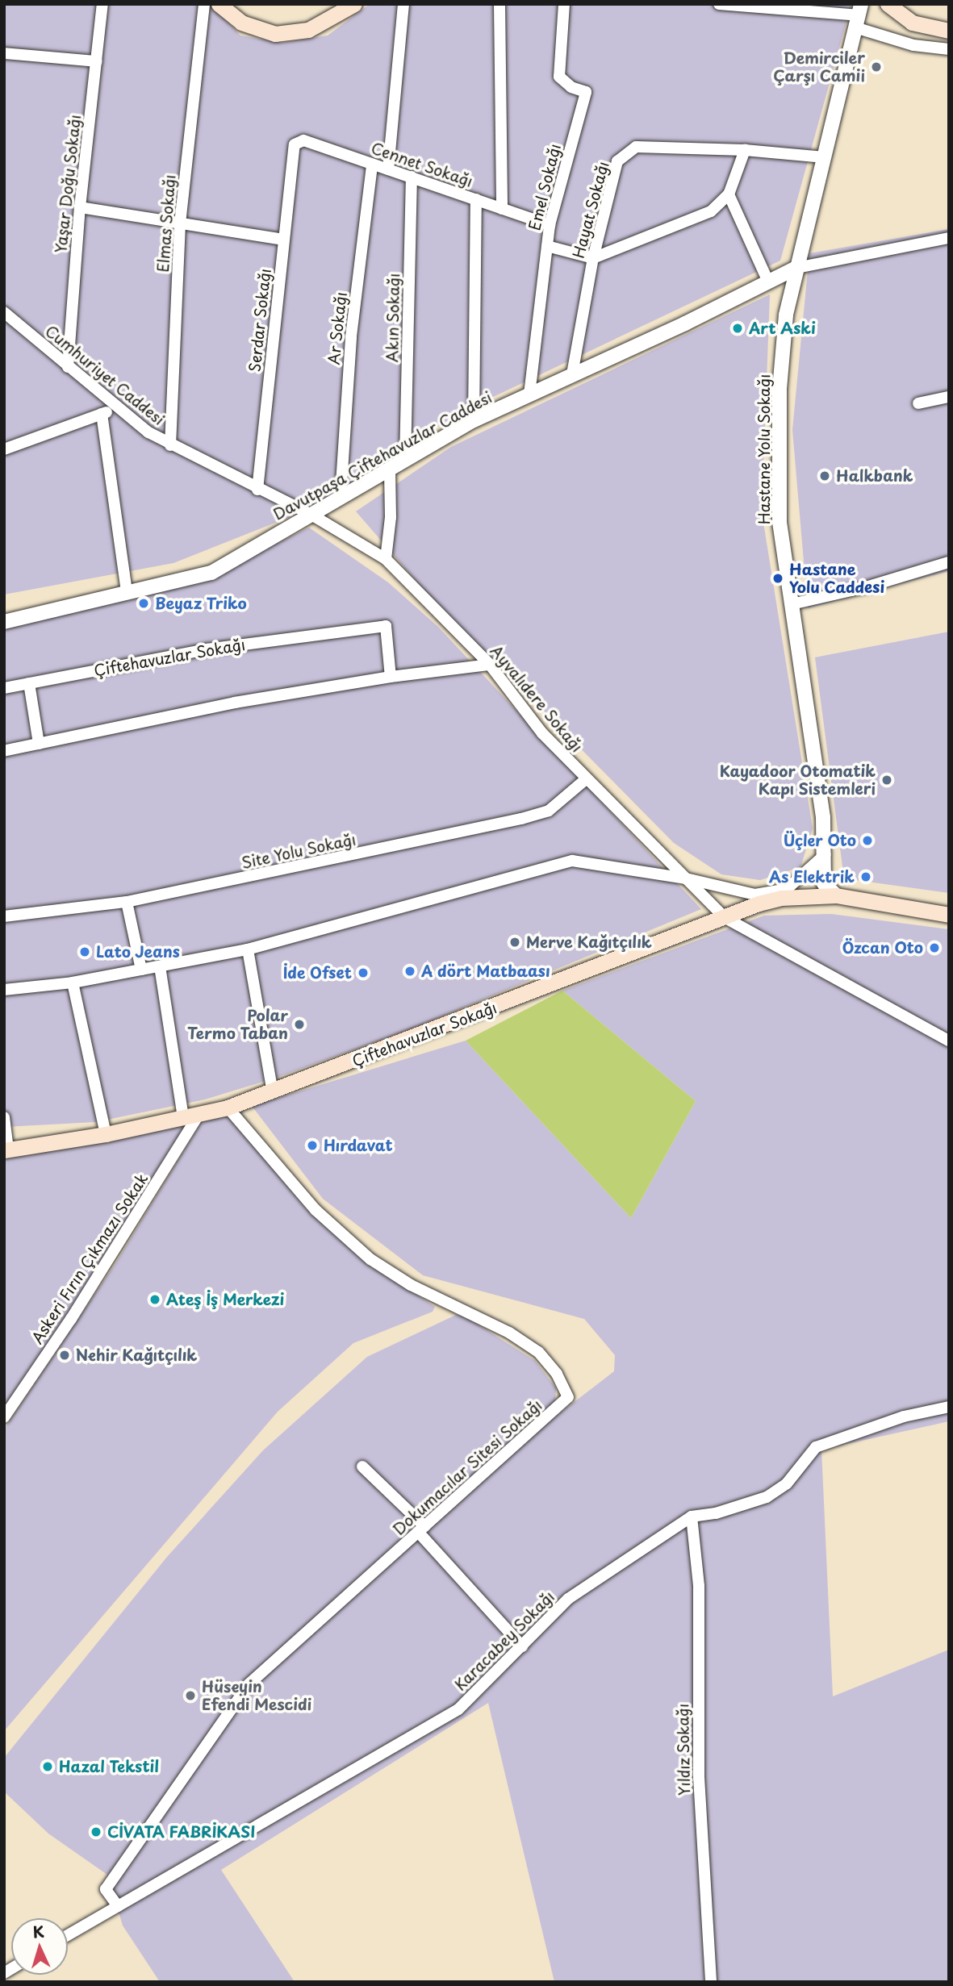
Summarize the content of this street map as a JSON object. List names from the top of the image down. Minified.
{"streets":{"main road":["Çiftehavuzlar Sokağı"],"street":["Cennet Sokağı","Yaşar Doğu Sokağı","Emel Sokağı","Hayat Sokağı","Elmas Sokağı","Akın Sokağı","Serdar Sokağı","Ar Sokağı","Cumhuriyet Caddesi","Hastane Yolu Sokağı","Davutpaşa Çiftehavuzlar Caddesi","Ayvalıdere Sokağı","Site Yolu Sokağı","Askeri Fırın Çıkmazı Sokak","Dokumacılar Sitesi Sokağı","Karacabey Sokağı","Yıldız Sokağı"]},"crossings":[["Cennet Sokağı","Emel Sokağı"],["Cennet Sokağı","Akın Sokağı"],["Cennet Sokağı","Serdar Sokağı"],["Cennet Sokağı","Ar Sokağı"],["Yaşar Doğu Sokağı","Cumhuriyet Caddesi"],["Emel Sokağı","Davutpaşa Çiftehavuzlar Caddesi"],["Hayat Sokağı","Hastane Yolu Sokağı"],["Hayat Sokağı","Davutpaşa Çiftehavuzlar Caddesi"],["Elmas Sokağı","Cumhuriyet Caddesi"],["Akın Sokağı","Davutpaşa Çiftehavuzlar Caddesi"],["Serdar Sokağı","Cumhuriyet Caddesi"],["Ar Sokağı","Davutpaşa Çiftehavuzlar Caddesi"],["Cumhuriyet Caddesi","Davutpaşa Çiftehavuzlar Caddesi"],["Cumhuriyet Caddesi","Ayvalıdere Sokağı"],["Hastane Yolu Sokağı","Davutpaşa Çiftehavuzlar Caddesi"],["Hastane Yolu Sokağı","Çiftehavuzlar Sokağı"],["Davutpaşa Çiftehavuzlar Caddesi","Ayvalıdere Sokağı"],["Çiftehavuzlar Sokağı","Ayvalıdere Sokağı"],["Çiftehavuzlar Sokağı","Askeri Fırın Çıkmazı Sokak"],["Çiftehavuzlar Sokağı","Dokumacılar Sitesi Sokağı"],["Ayvalıdere Sokağı","Site Yolu Sokağı"],["Dokumacılar Sitesi Sokağı","Karacabey Sokağı"],["Karacabey Sokağı","Yıldız Sokağı"]],"places":["Demirciler Çarşı Camii","Art Aski","Halkbank","Hastane Yolu Caddesi","Beyaz Triko","Kayadoor Otomatik Kapı Sistemleri","Üçler Oto","As Elektrik","Merve Kağıtçılık","Özcan Oto","Lato Jeans","A dört Matbaası","İde Ofset","Polar Termo Taban","Hırdavat","Ateş İş Merkezi","Nehir Kağıtçılık","Hüseyin Efendi Mescidi","Hazal Tekstil","CİVATA FABRİKASI"],"north":"top"}
